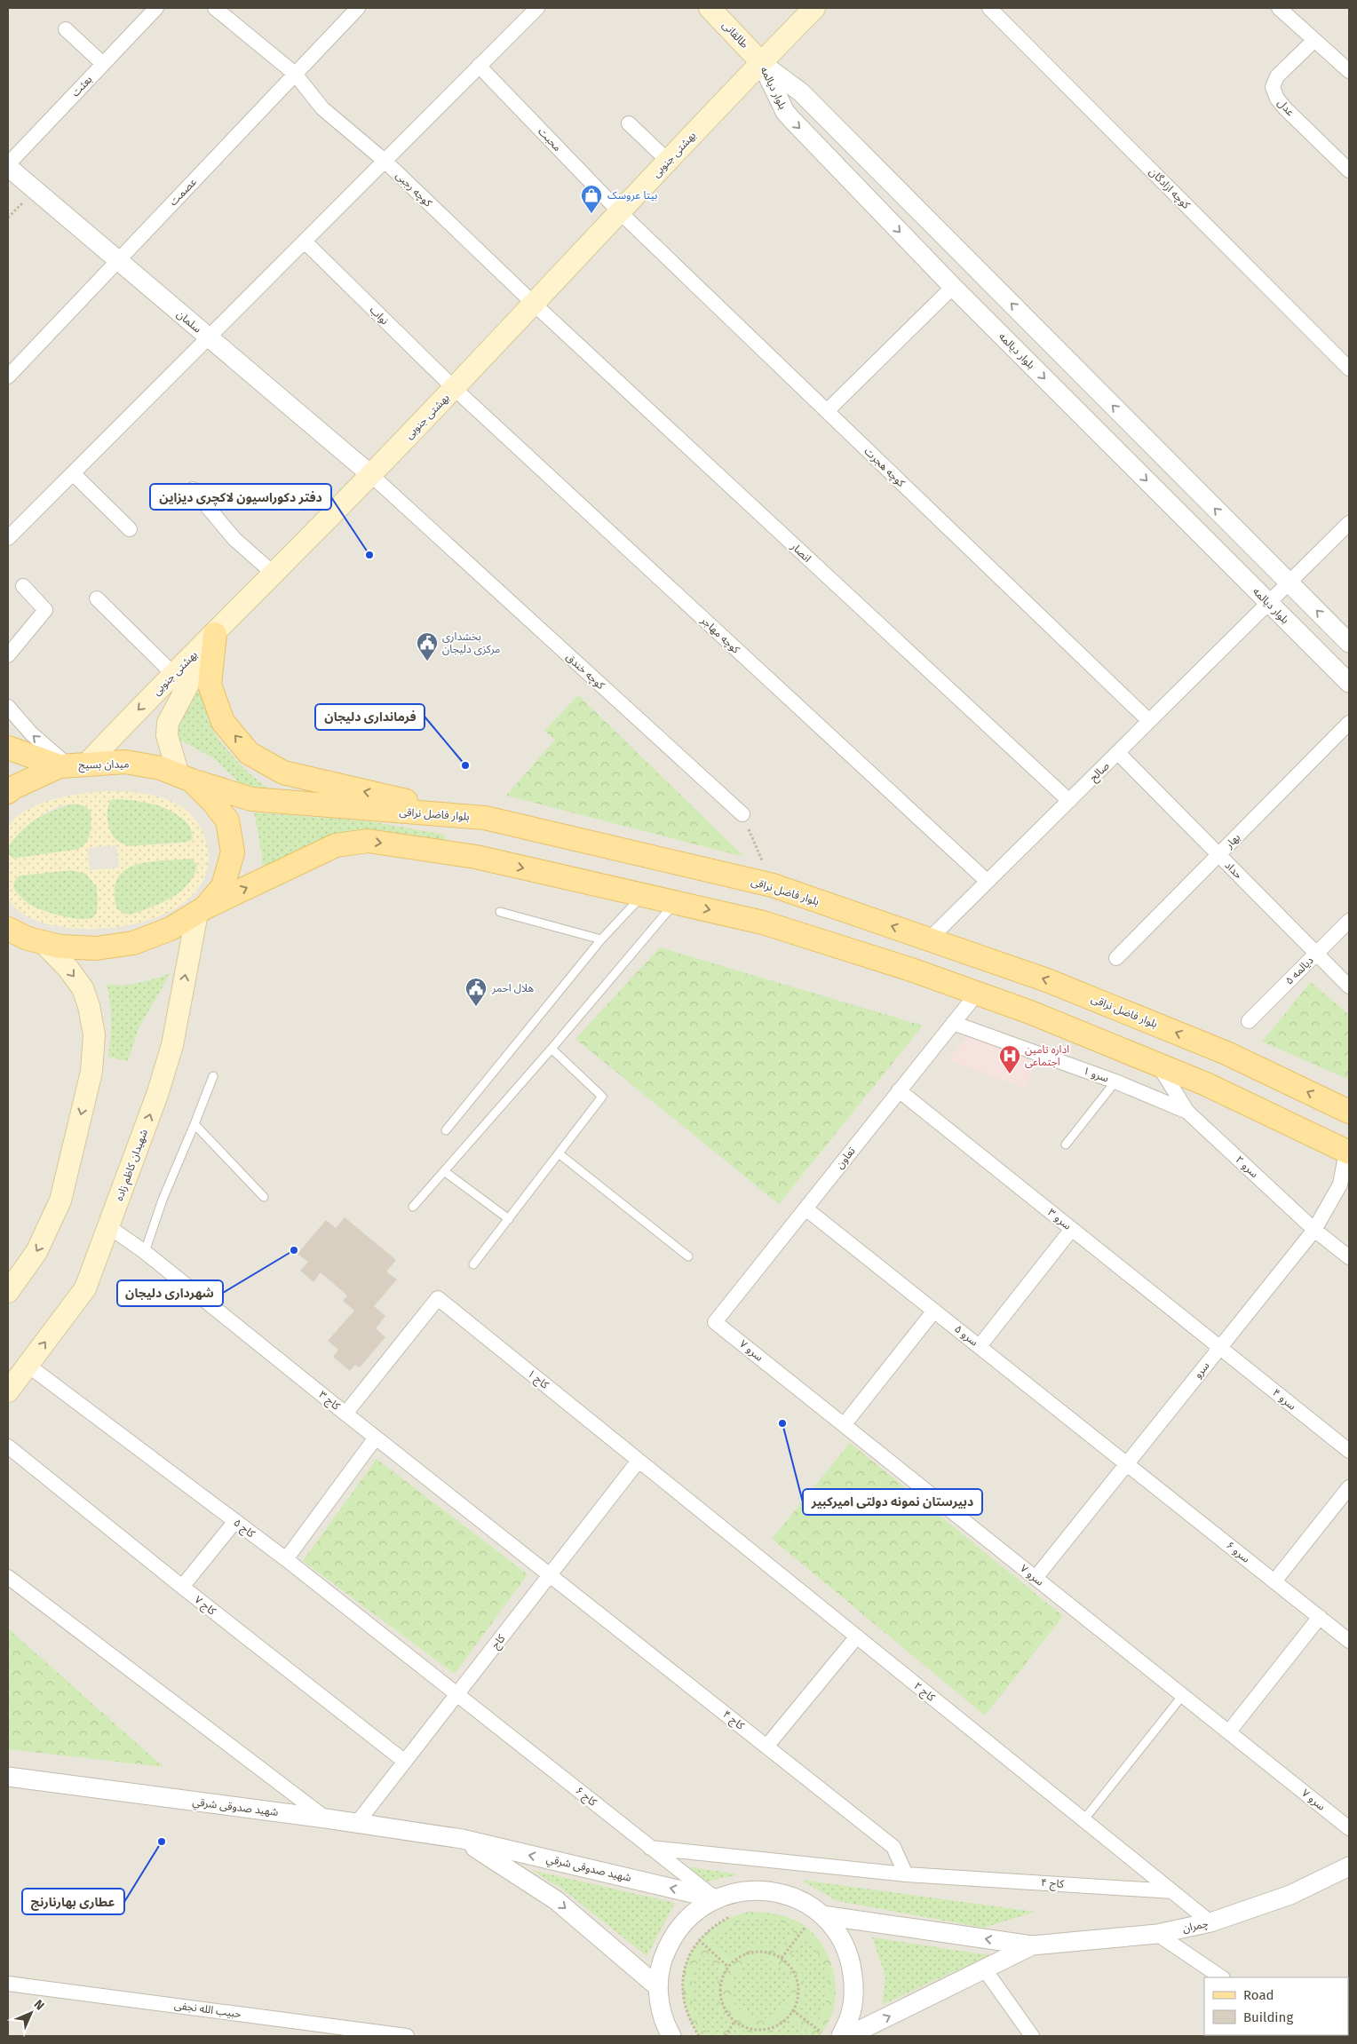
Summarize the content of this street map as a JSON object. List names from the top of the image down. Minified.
{"streets":{"main road":["طالقانی","بهشتی جنوبی","میدان بسیج","بلوار فاضل نراقی","شهیدان کاظم زاده"],"street":["بعثت","بلوار دیالمه","عدل","محبت","کوچه ازادگان","کوچه رجبی","عصمت","نواب","سلمان","کوچه هجرت","انصار","کوچه مهاجر","کوچه خندق","صالح","بهار","حداد","دیالمه ۵","سرو ۱","تعاون","سرو ۲","سرو ۳","سرو ۵","سرو ۷","سرو","کاج ۱","سرو ۴","کاج ۳","کاج ۵","سرو ۶","کاج ۷","کاج","کاج ۲","کاج ۴","کاج ۶","شهید صدوقی شرقي","چمران","حبیب الله نجفی"]},"crossings":[["طالقانی","بلوار دیالمه"],["طالقانی","بهشتی جنوبی"],["بعثت","سلمان"],["بلوار دیالمه","بهشتی جنوبی"],["بلوار دیالمه","صالح"],["محبت","بهشتی جنوبی"],["محبت","کوچه هجرت"],["بهشتی جنوبی","کوچه رجبی"],["بهشتی جنوبی","نواب"],["بهشتی جنوبی","سلمان"],["بهشتی جنوبی","کوچه هجرت"],["بهشتی جنوبی","انصار"],["بهشتی جنوبی","کوچه مهاجر"],["بهشتی جنوبی","کوچه خندق"],["بهشتی جنوبی","میدان بسیج"],["کوچه رجبی","عصمت"],["کوچه رجبی","انصار"],["عصمت","سلمان"],["نواب","کوچه مهاجر"],["سلمان","کوچه خندق"],["کوچه هجرت","صالح"],["انصار","صالح"],["کوچه مهاجر","صالح"],["میدان بسیج","بلوار فاضل نراقی"],["میدان بسیج","شهیدان کاظم زاده"],["صالح","بلوار فاضل نراقی"],["صالح","حداد"],["بهار","حداد"],["حداد","دیالمه ۵"],["سرو ۱","تعاون"],["سرو ۱","سرو ۲"],["تعاون","سرو ۳"],["تعاون","سرو ۵"],["تعاون","سرو ۷"],["شهیدان کاظم زاده","کاج ۳"],["شهیدان کاظم زاده","کاج ۵"],["سرو ۲","سرو"],["سرو ۳","سرو"],["سرو ۳","سرو ۴"],["سرو ۵","سرو"],["سرو ۵","سرو ۶"],["سرو ۷","سرو"],["سرو","سرو ۴"],["سرو","سرو ۶"],["کاج ۱","کاج ۳"],["کاج ۱","کاج"],["کاج ۱","کاج ۲"],["کاج ۳","کاج"],["کاج ۳","کاج ۴"],["کاج ۵","کاج"],["کاج ۵","کاج ۶"],["کاج ۷","کاج"],["کاج","کاج ۲"],["کاج","کاج ۴"],["کاج","کاج ۶"],["کاج","شهید صدوقی شرقي"],["کاج ۲","کاج ۴"],["کاج ۲","چمران"],["کاج ۴","کاج ۶"],["کاج ۶","شهید صدوقی شرقي"]],"one_way":["شهیدان کاظم زاده"],"places":{"shop":["بیتا عروسک"],"other":["دفتر دکوراسیون لاکچری دیزاین","فرمانداری دلیجان","شهرداری دلیجان","دبیرستان نمونه دولتی امیرکبیر","عطاری بهارنارنج"],"public building":["بخشداری مرکزی دلیجان","هلال احمر"],"hospital":["اداره تامین اجتماعی"]},"legend":["Road","Building"],"north":"top right"}
